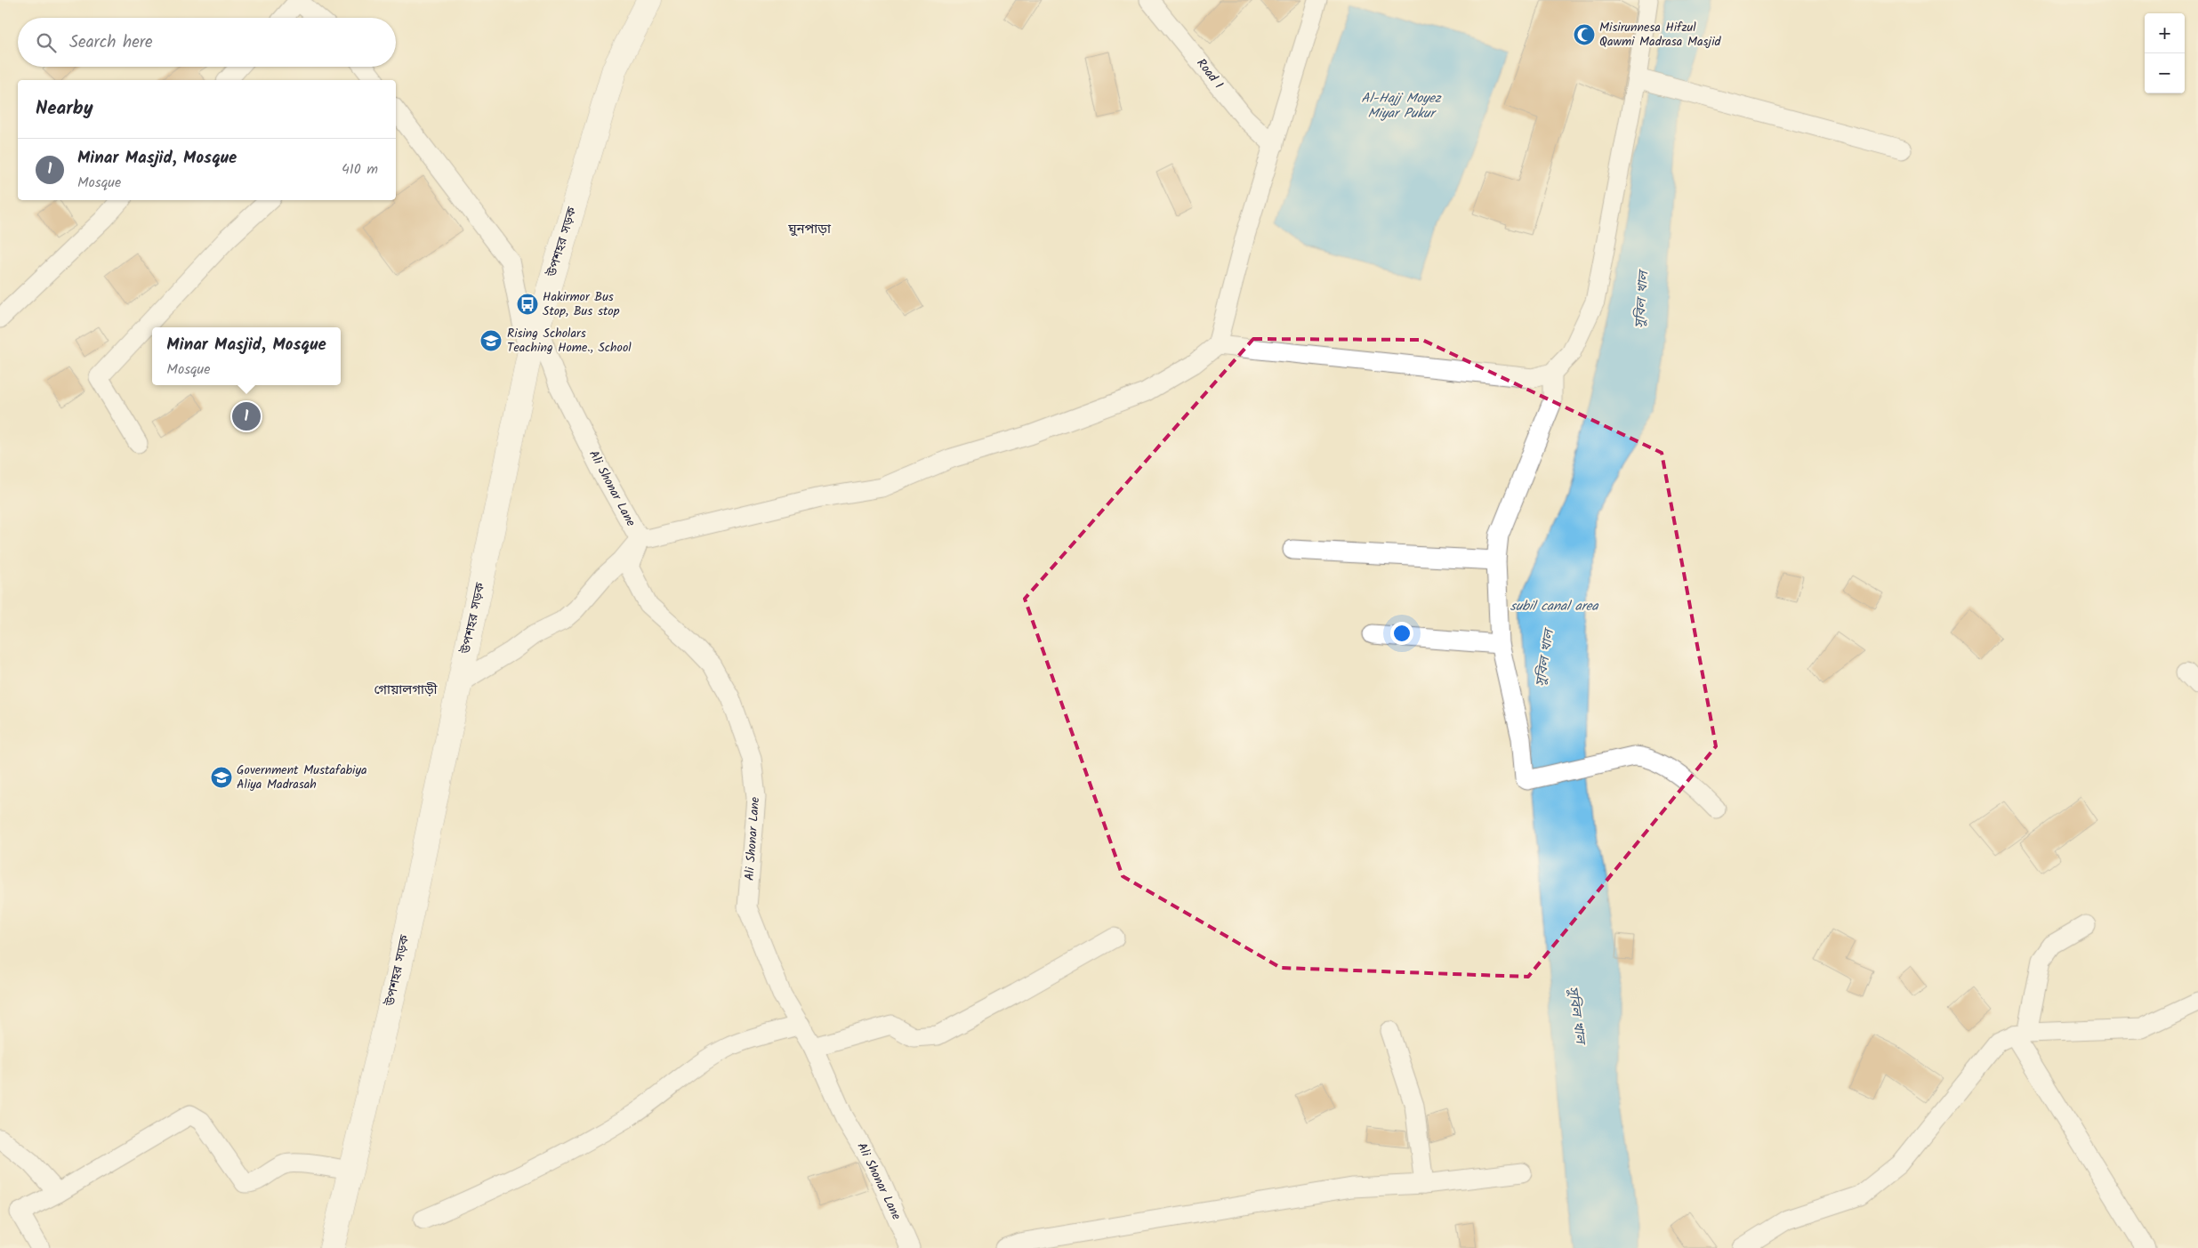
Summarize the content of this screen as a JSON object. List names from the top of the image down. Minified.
{"streets":{"main road":["উপশহর সড়ক"],"street":["Road 1","Ali Shonar Lane"]},"crossings":[["উপশহর সড়ক","Ali Shonar Lane"]],"districts":["ঘুনপাড়া","গোয়ালগাড়ী"],"water":["Al-Hajj Moyez Miyar Pukur","সুবিল খাল","subil canal area"],"places":{"mosque":["Misirunnesa Hifzul Qawmi Madrasa Masjid"],"bus stop":["Hakirmor Bus Stop, Bus stop"],"school or university":["Rising Scholars Teaching Home., School","Government Mustafabiya Aliya Madrasah"]},"page":{"map_buttons":["+","−"],"search":"Search here","heading":"Nearby","list":[{"mark":"1","name":"Minar Masjid, Mosque","note":"Mosque","value":"410 m"}],"popup":["Minar Masjid, Mosque","Mosque"],"pins":"1"}}
